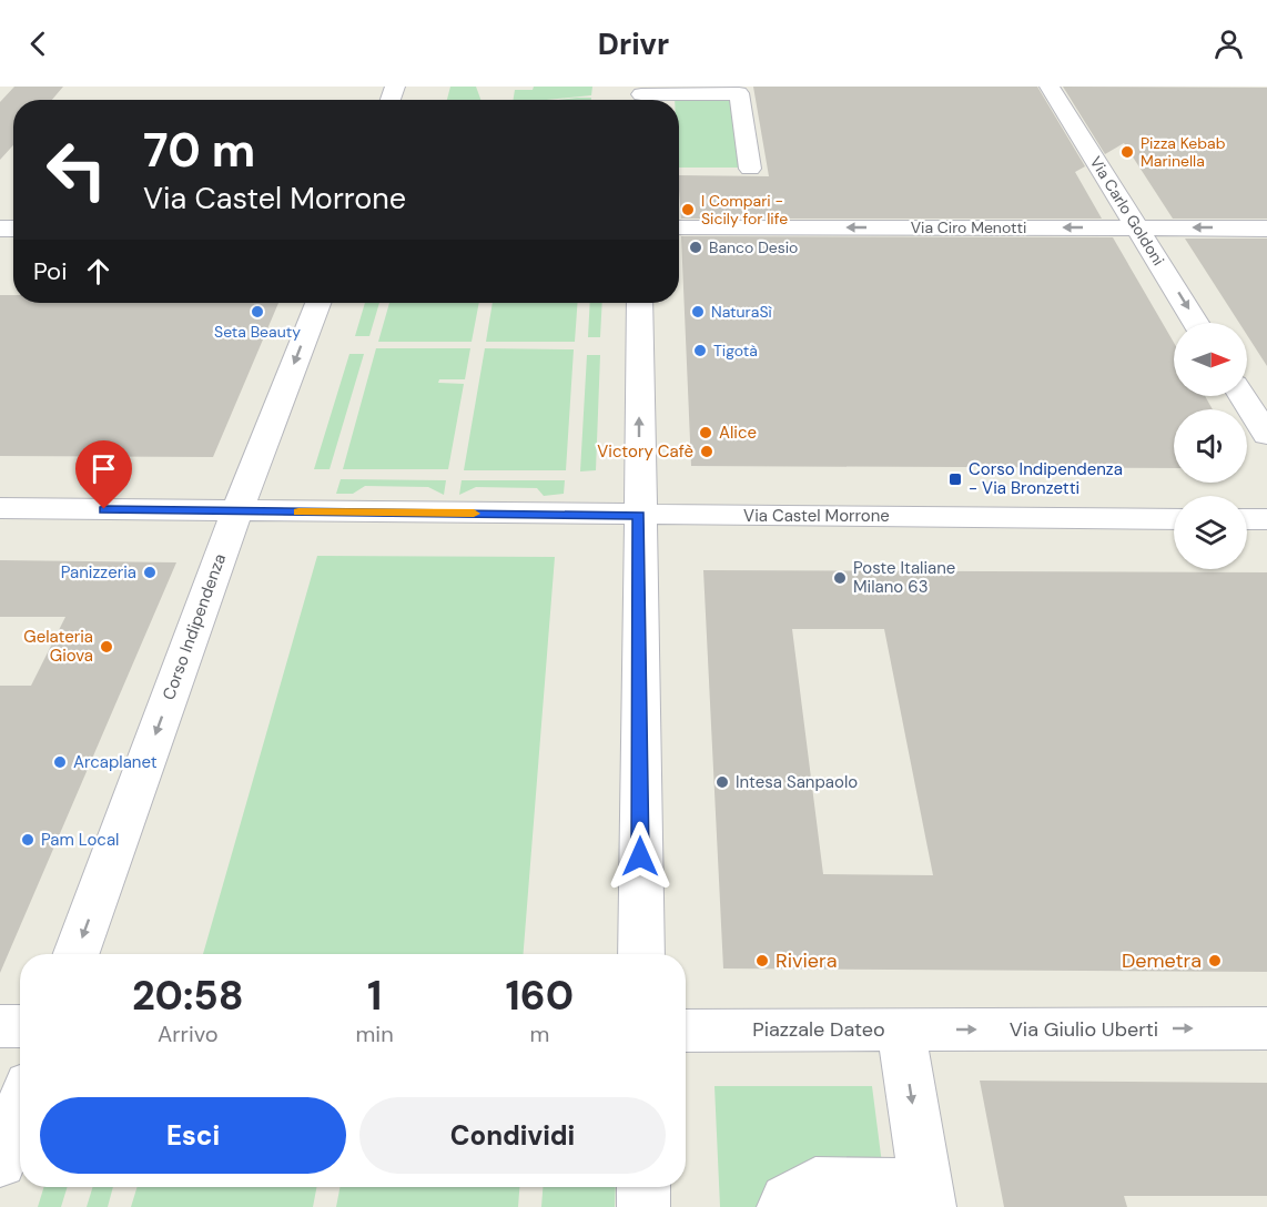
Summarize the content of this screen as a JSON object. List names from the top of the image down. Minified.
{"streets":{"street":["Via Carlo Goldoni","Via Ciro Menotti","Via Castel Morrone","Corso Indipendenza","Piazzale Dateo","Via Giulio Uberti"]},"crossings":[["Via Carlo Goldoni","Via Ciro Menotti"],["Via Castel Morrone","Corso Indipendenza"],["Piazzale Dateo","Via Giulio Uberti"]],"one_way":["Via Carlo Goldoni","Via Ciro Menotti","Corso Indipendenza","Piazzale Dateo","Via Giulio Uberti"],"places":{"other":["Pizza Kebab Marinella","I Compari - Sicily for life","Banco Desio","Seta Beauty","NaturaSì","Tigotà","Alice","Victory Cafè","Panizzeria","Poste Italiane Milano 63","Gelateria Giova","Arcaplanet","Intesa Sanpaolo","Pam Local","Riviera","Demetra"],"transit":["Corso Indipendenza - Via Bronzetti"]},"north":"right","page":{"header":"Drivr","turn":["70 m","Via Castel Morrone"],"then":"Poi","eta":["20:58","Arrivo","1","min","160","m"],"buttons":["Esci","Condividi"]}}
